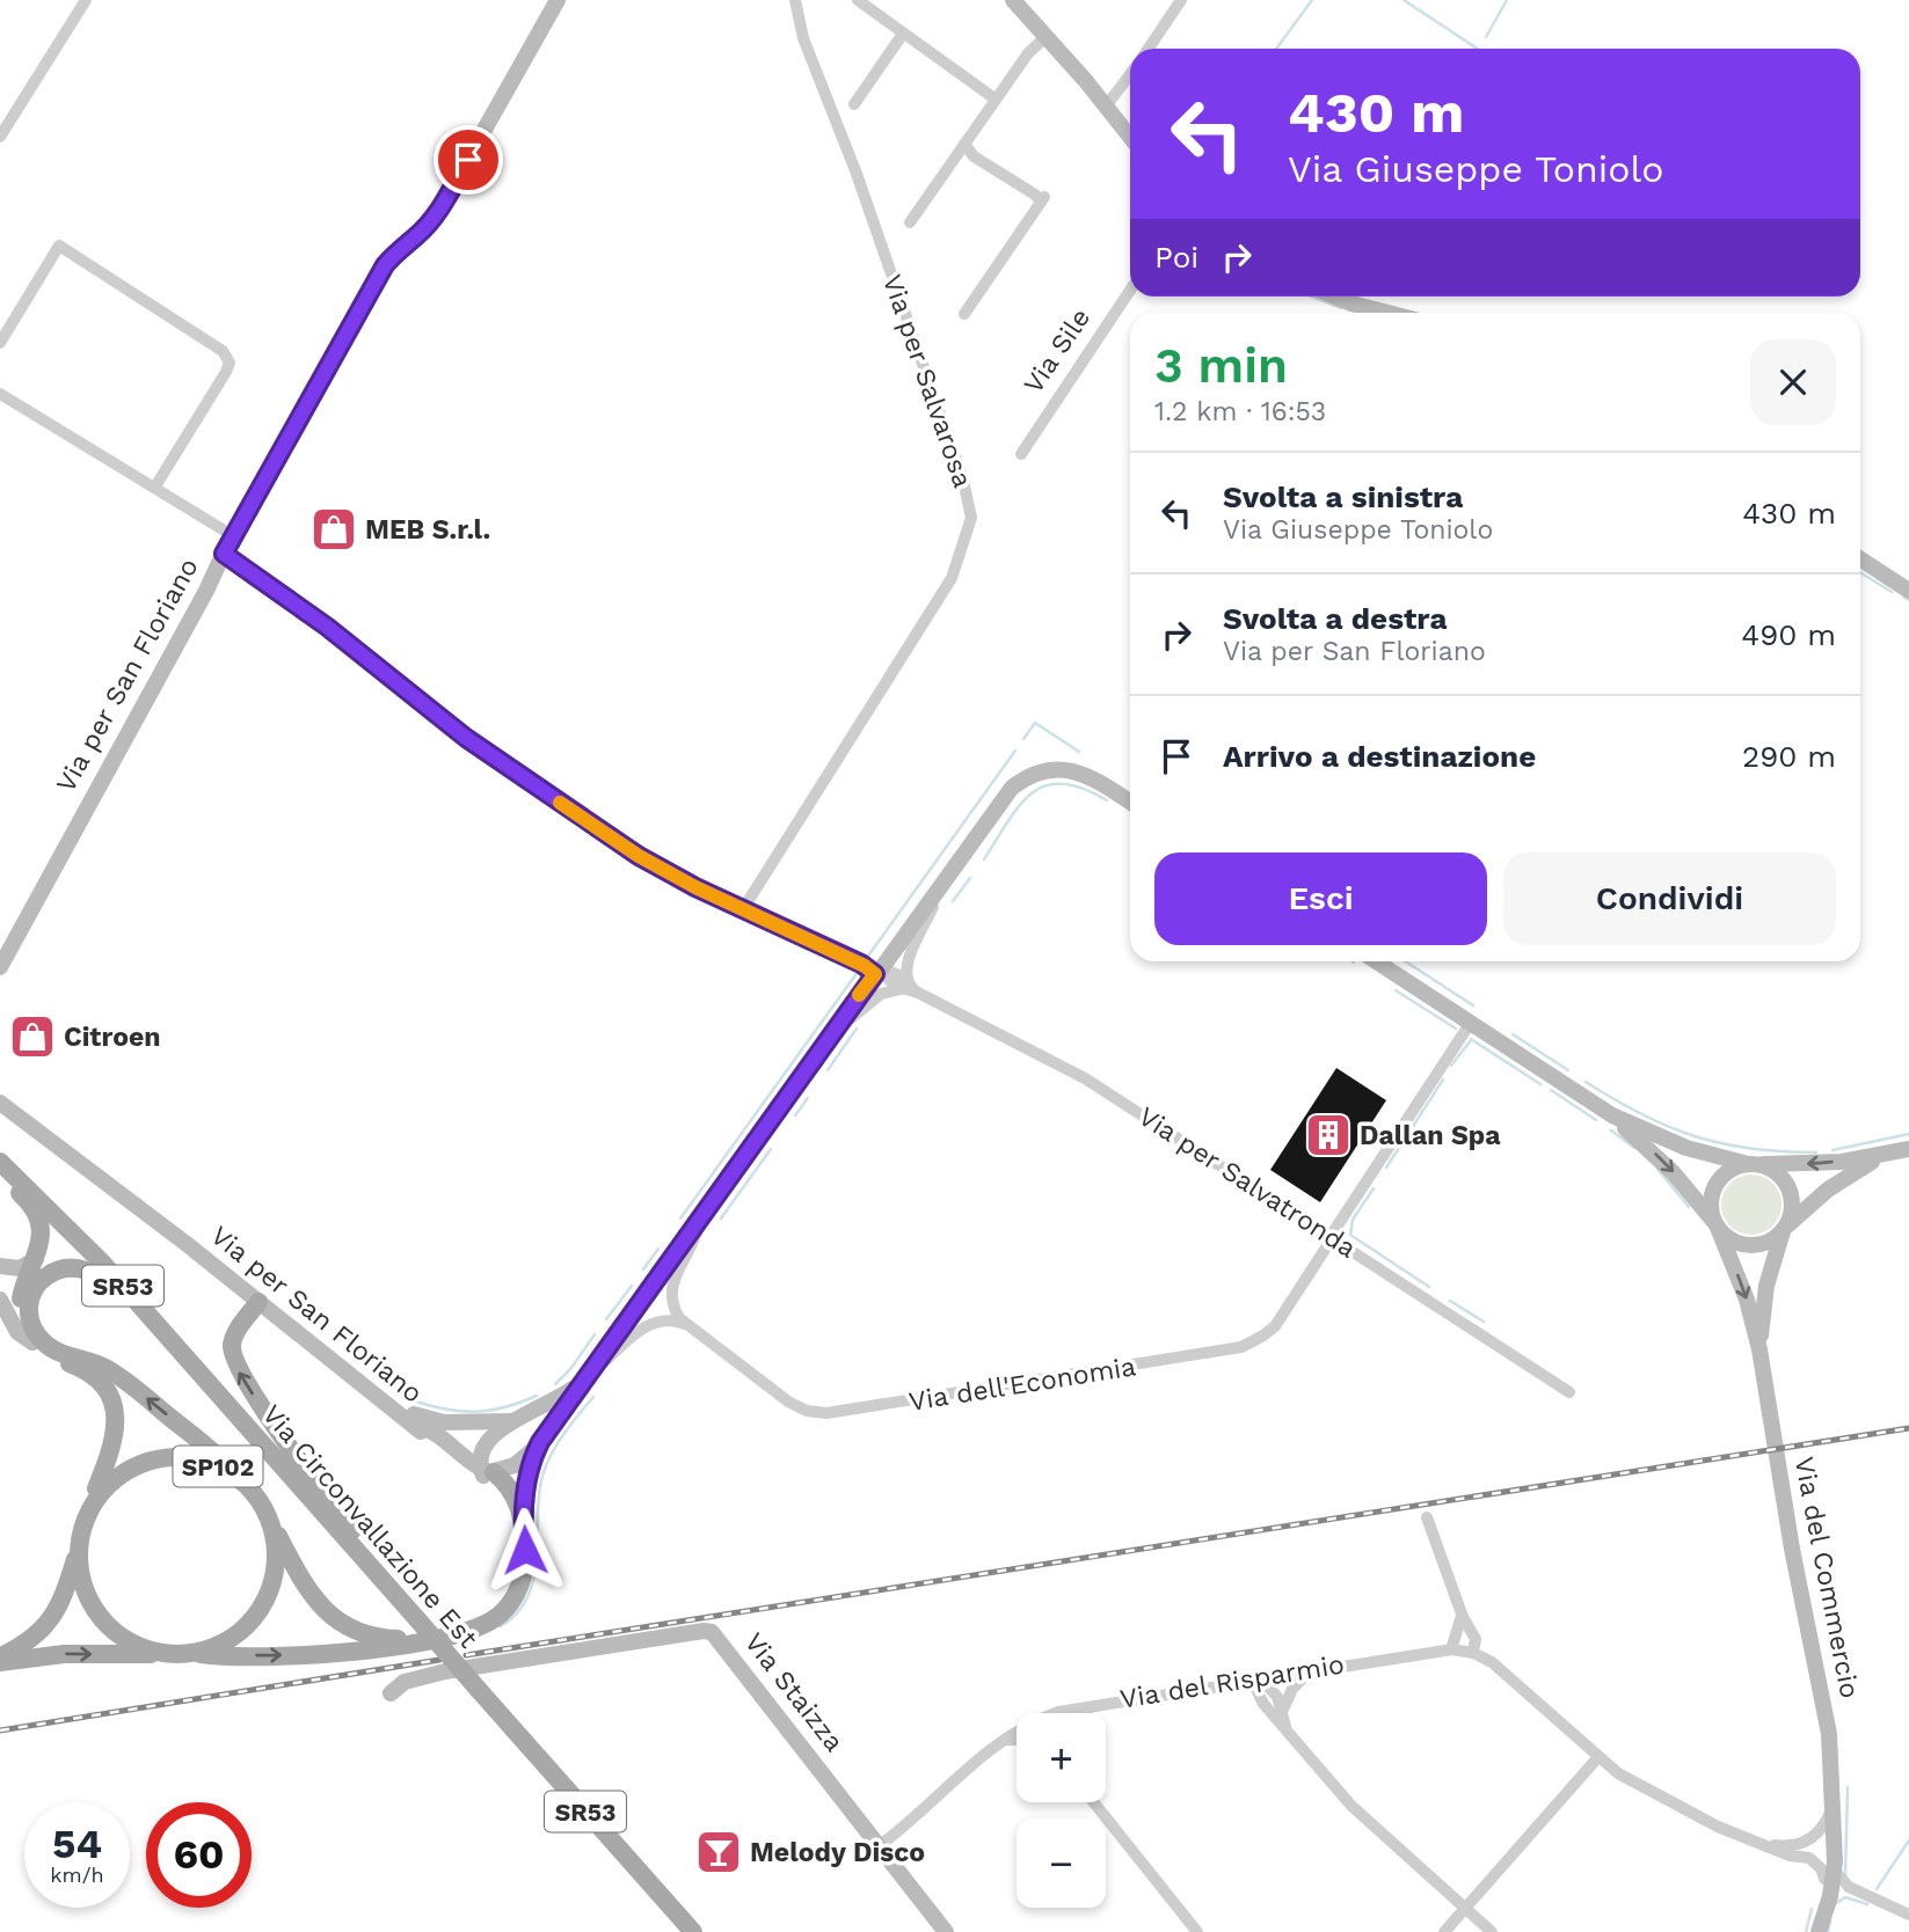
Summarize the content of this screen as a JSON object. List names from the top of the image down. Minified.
{"streets":{"main road":["SR53","SP102","Via Circonvallazione Est"],"street":["Via Sile","Via per Salvarosa","Via per San Floriano","Via per Salvatronda","Via dell'Economia","Via del Commercio","Via del Risparmio","Via Staizza"]},"crossings":[["Via per Salvarosa","Via per Salvatronda"],["Via per San Floriano","Via per Salvatronda"],["Via per Salvatronda","Via dell'Economia"],["Via del Risparmio","Via Staizza"]],"places":{"shop":["MEB S.r.l.","Citroen"],"building":["Dallan Spa"],"bar":["Melody Disco"]},"page":{"turn":["430 m","Via Giuseppe Toniolo"],"then":"Poi","heading":["3 min","1.2 km · 16:53"],"list":[{"name":"Svolta a sinistra","note":"Via Giuseppe Toniolo","value":"430 m"},{"name":"Svolta a destra","note":"Via per San Floriano","value":"490 m"},{"name":"Arrivo a destinazione","value":"290 m"}],"buttons":["Esci","Condividi"],"map_buttons":["+","−"],"speed":"54 km/h","limit":"60"}}
